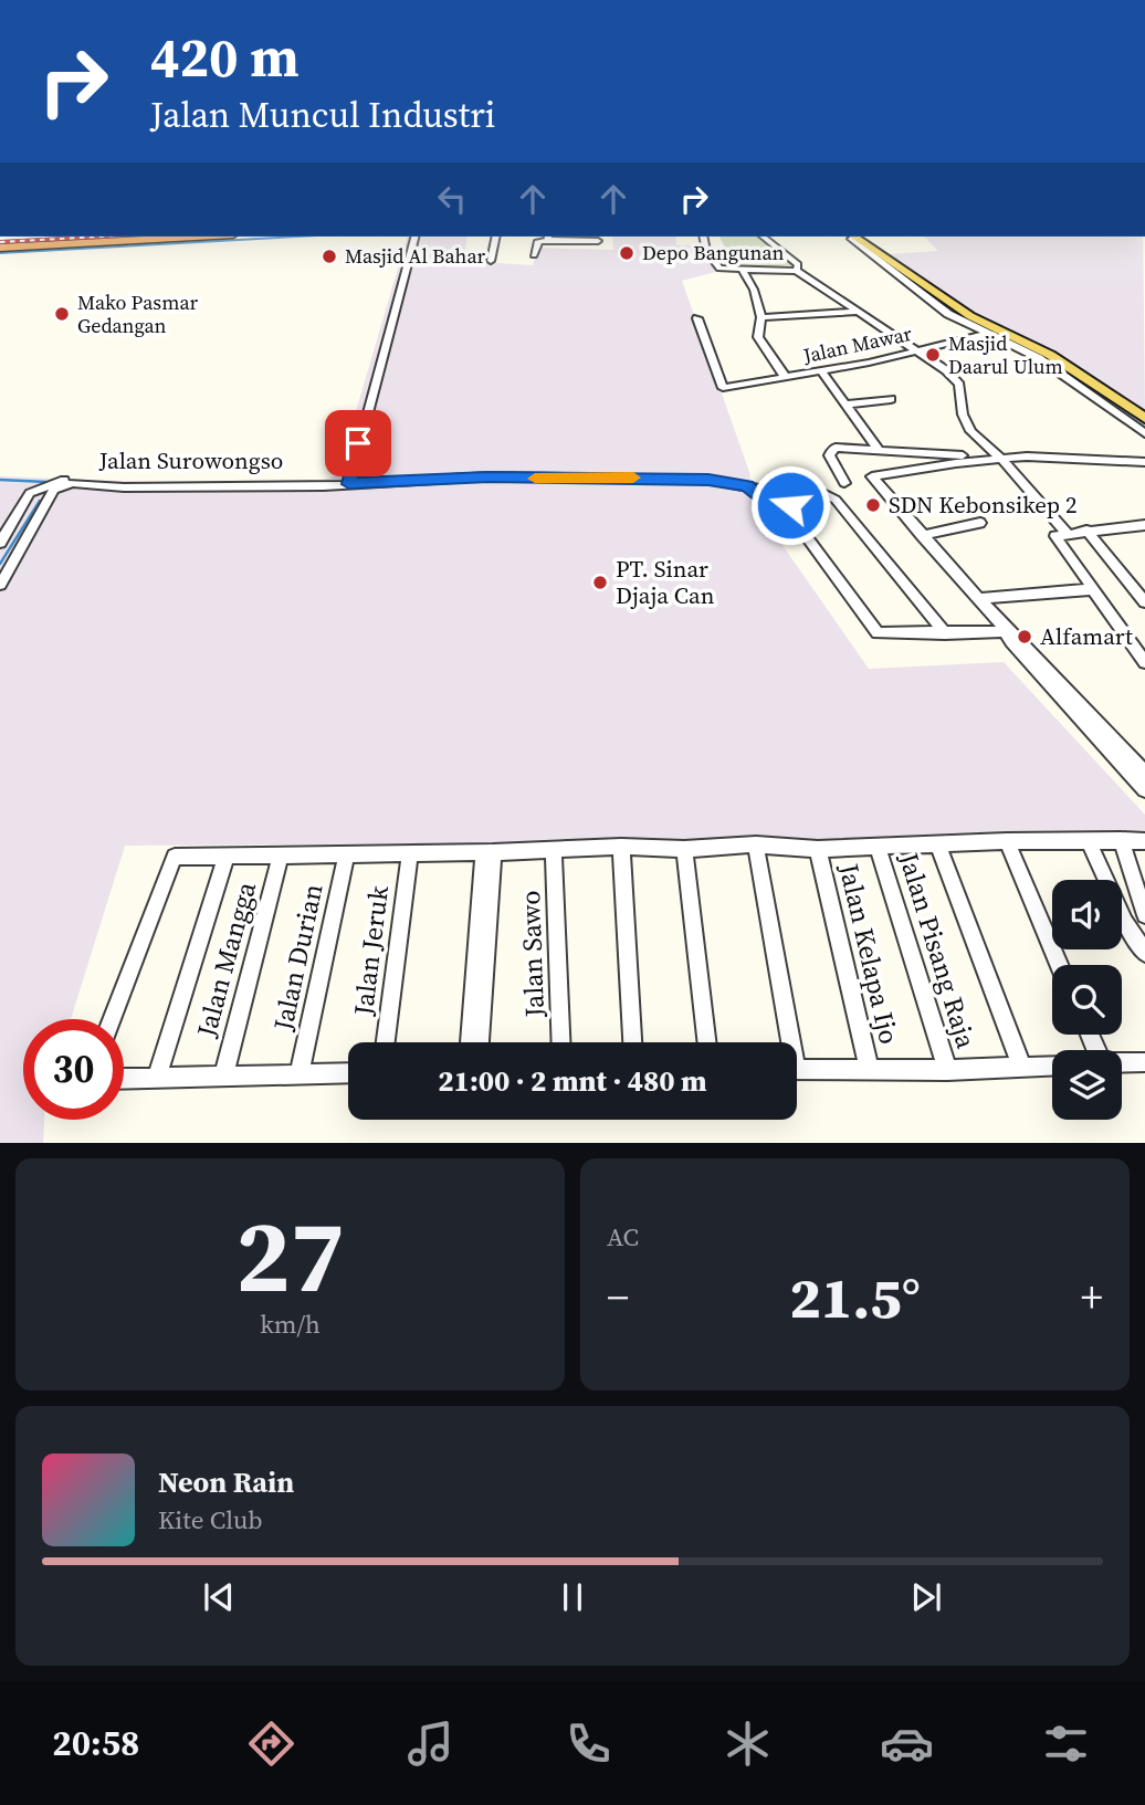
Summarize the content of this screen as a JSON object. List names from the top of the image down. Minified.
{"streets":{"street":["Jalan Mawar","Jalan Surowongso","Jalan Jeruk","Jalan Pisang Raja","Jalan Sawo","Jalan Kelapa Ijo","Jalan Durian","Jalan Mangga"]},"places":["Depo Bangunan","Masjid Al Bahar","Mako Pasmar Gedangan","Masjid Daarul Ulum","SDN Kebonsikep 2","PT. Sinar Djaja Can","Alfamart"],"page":{"turn":["420 m","Jalan Muncul Industri"],"limit":"30","trip":"21:00 · 2 mnt · 480 m","tile":[["27","km/h"],"AC"],"heat":["−","21.5°","+"],"song":["Neon Rain","Kite Club"],"tabs":"20:58"}}
